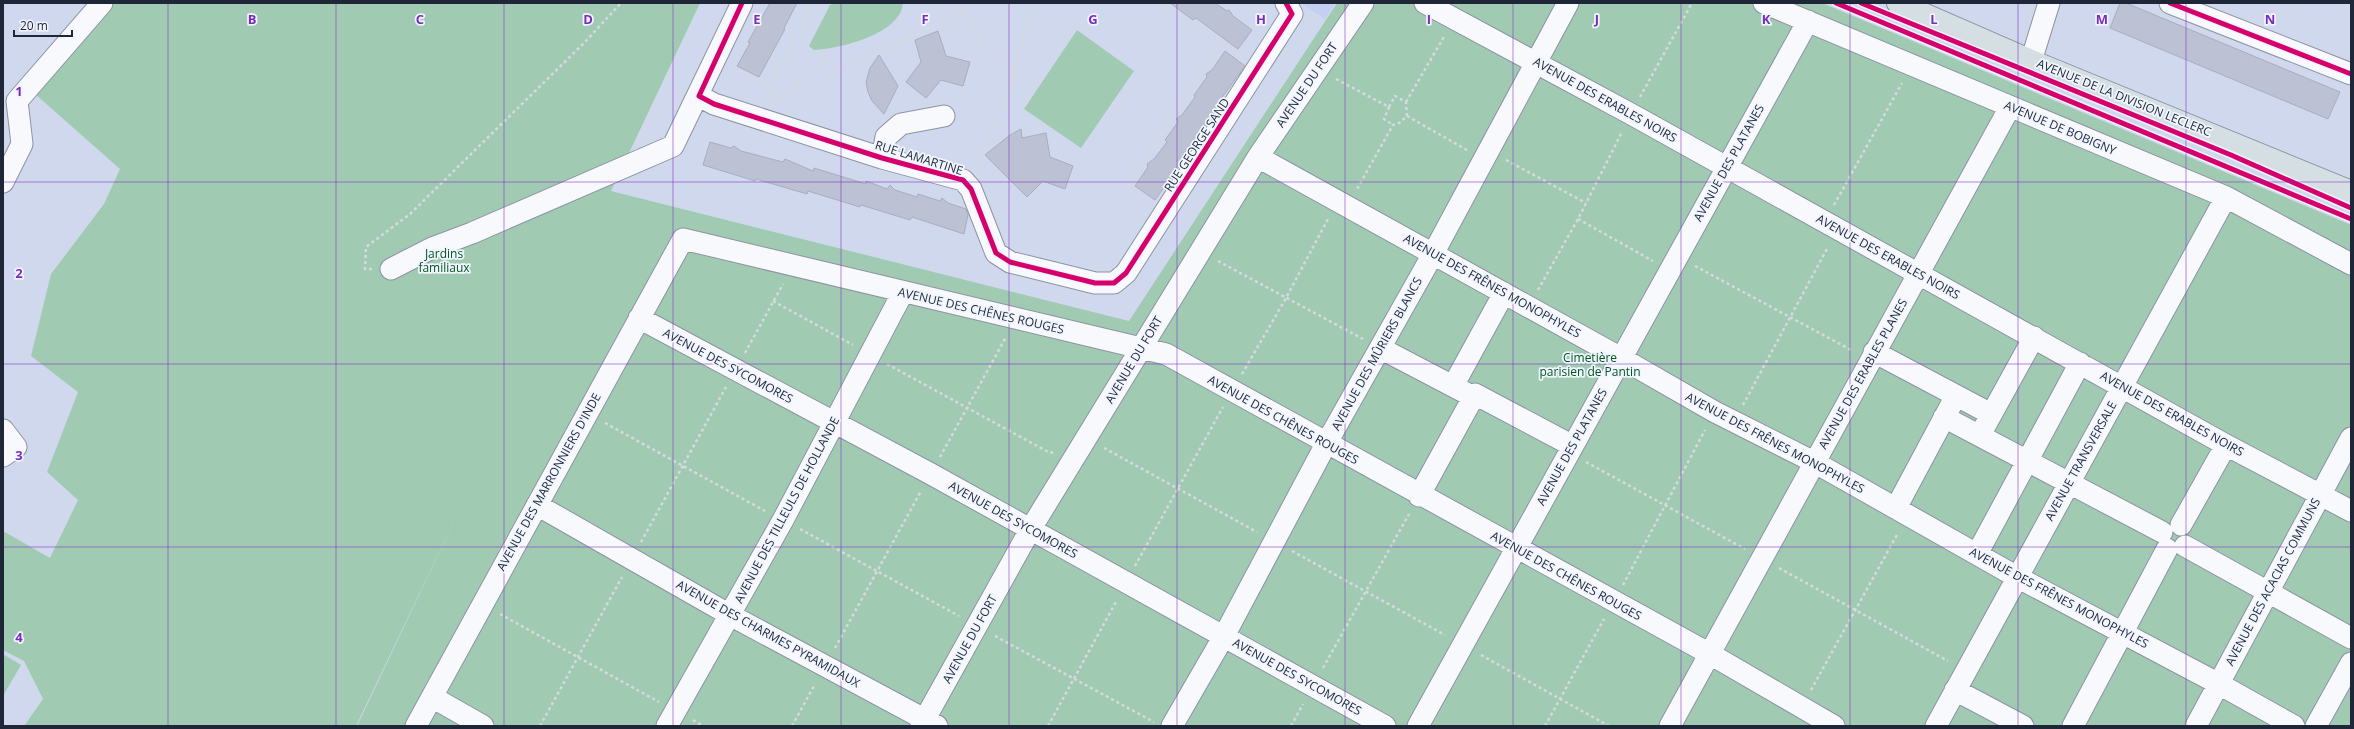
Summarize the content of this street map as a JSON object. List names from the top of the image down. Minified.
{"streets":{"main road":["AVENUE DE LA DIVISION LECLERC"],"street":["AVENUE DU FORT","AVENUE DES ERABLES NOIRS","AVENUE DE BOBIGNY","RUE GEORGE SAND","RUE LAMARTINE","AVENUE DES PLATANES","AVENUE DES FRÊNES MONOPHYLES","AVENUE DES CHÊNES ROUGES","AVENUE DES MÛRIERS BLANCS","AVENUE DES SYCOMORES","AVENUE DES ERABLES PLANES","AVENUE TRANSVERSALE","AVENUE DES MARRONNIERS D'INDE","AVENUE DES TILLEULS DE HOLLANDE","AVENUE DES ACACIAS COMMUNS","AVENUE DES CHARMES PYRAMIDAUX"]},"crossings":[["AVENUE DU FORT","AVENUE DES FRÊNES MONOPHYLES"],["AVENUE DU FORT","AVENUE DES CHÊNES ROUGES"],["AVENUE DU FORT","AVENUE DES SYCOMORES"],["AVENUE DU FORT","AVENUE DES CHARMES PYRAMIDAUX"],["AVENUE DES ERABLES NOIRS","AVENUE DES PLATANES"],["AVENUE DES ERABLES NOIRS","AVENUE DES MÛRIERS BLANCS"],["AVENUE DES ERABLES NOIRS","AVENUE DES ERABLES PLANES"],["AVENUE DES ERABLES NOIRS","AVENUE TRANSVERSALE"],["AVENUE DES ERABLES NOIRS","AVENUE DES ACACIAS COMMUNS"],["AVENUE DE BOBIGNY","AVENUE DES PLATANES"],["AVENUE DE BOBIGNY","AVENUE DES ERABLES PLANES"],["AVENUE DE BOBIGNY","AVENUE TRANSVERSALE"],["RUE GEORGE SAND","RUE LAMARTINE"],["AVENUE DES PLATANES","AVENUE DES FRÊNES MONOPHYLES"],["AVENUE DES PLATANES","AVENUE DES CHÊNES ROUGES"],["AVENUE DES FRÊNES MONOPHYLES","AVENUE DES MÛRIERS BLANCS"],["AVENUE DES FRÊNES MONOPHYLES","AVENUE DES ERABLES PLANES"],["AVENUE DES FRÊNES MONOPHYLES","AVENUE TRANSVERSALE"],["AVENUE DES FRÊNES MONOPHYLES","AVENUE DES ACACIAS COMMUNS"],["AVENUE DES CHÊNES ROUGES","AVENUE DES MÛRIERS BLANCS"],["AVENUE DES CHÊNES ROUGES","AVENUE DES ERABLES PLANES"],["AVENUE DES CHÊNES ROUGES","AVENUE DES MARRONNIERS D'INDE"],["AVENUE DES CHÊNES ROUGES","AVENUE DES TILLEULS DE HOLLANDE"],["AVENUE DES MÛRIERS BLANCS","AVENUE DES SYCOMORES"],["AVENUE DES SYCOMORES","AVENUE DES MARRONNIERS D'INDE"],["AVENUE DES SYCOMORES","AVENUE DES TILLEULS DE HOLLANDE"],["AVENUE DES MARRONNIERS D'INDE","AVENUE DES CHARMES PYRAMIDAUX"],["AVENUE DES TILLEULS DE HOLLANDE","AVENUE DES CHARMES PYRAMIDAUX"]],"parks":["Jardins familiaux","Cimetière parisien de Pantin"],"scale_bar":"20 m","grid":{"columns":["B","C","D","E","F","G","H","I","J","K","L","M","N"],"rows":["1","2","3","4"]}}
